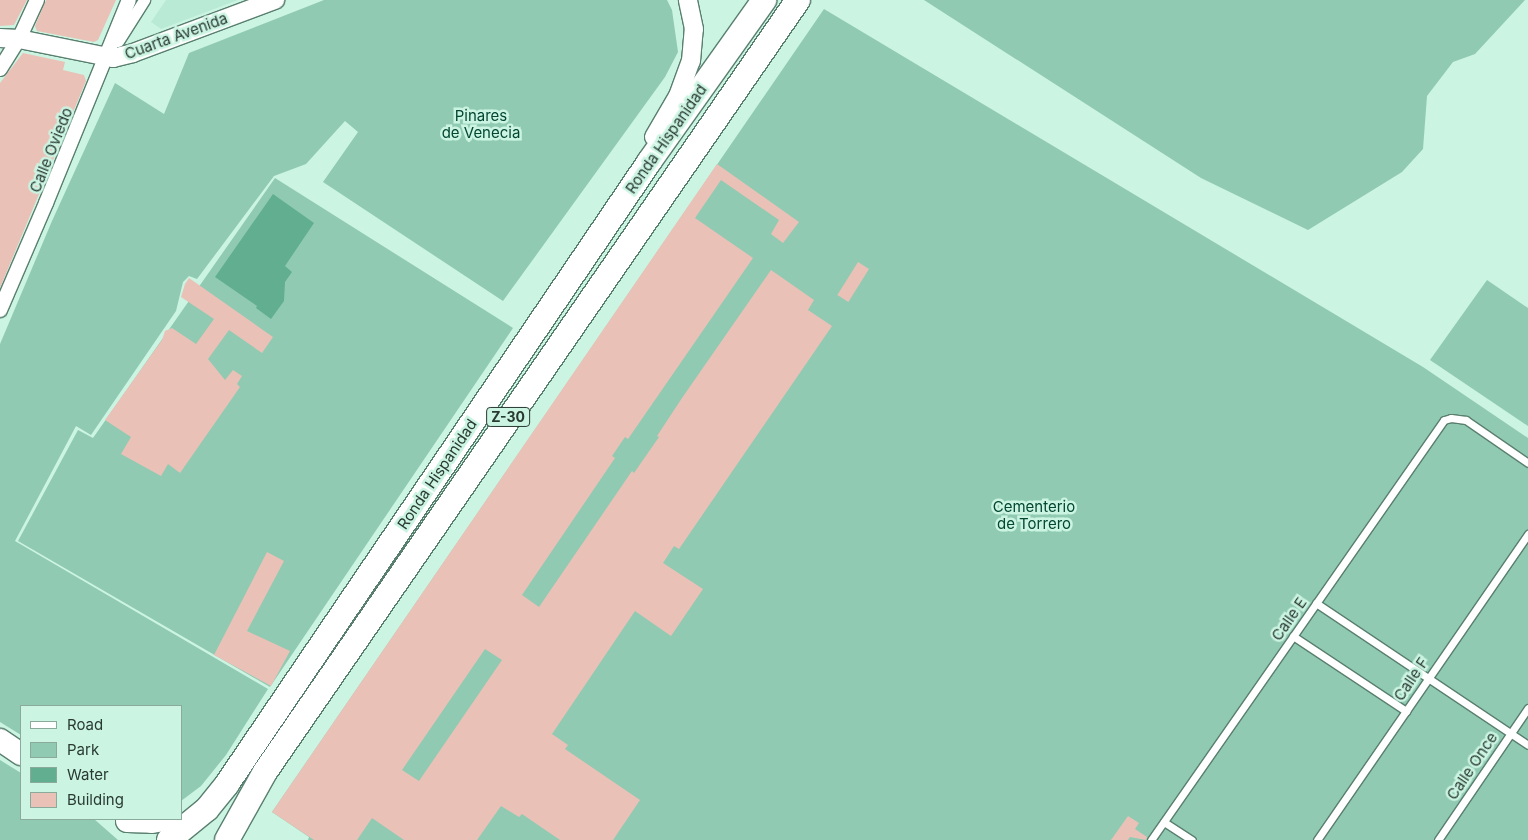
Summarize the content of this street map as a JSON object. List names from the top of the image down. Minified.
{"streets":{"highway":["Ronda Hispanidad","Z-30"],"street":["Cuarta Avenida","Calle Oviedo"],"lane":["Calle E","Calle F","Calle Once"]},"crossings":[["Cuarta Avenida","Calle Oviedo"]],"parks":["Pinares de Venecia","Cementerio de Torrero"],"legend":["Road","Park","Water","Building"]}
